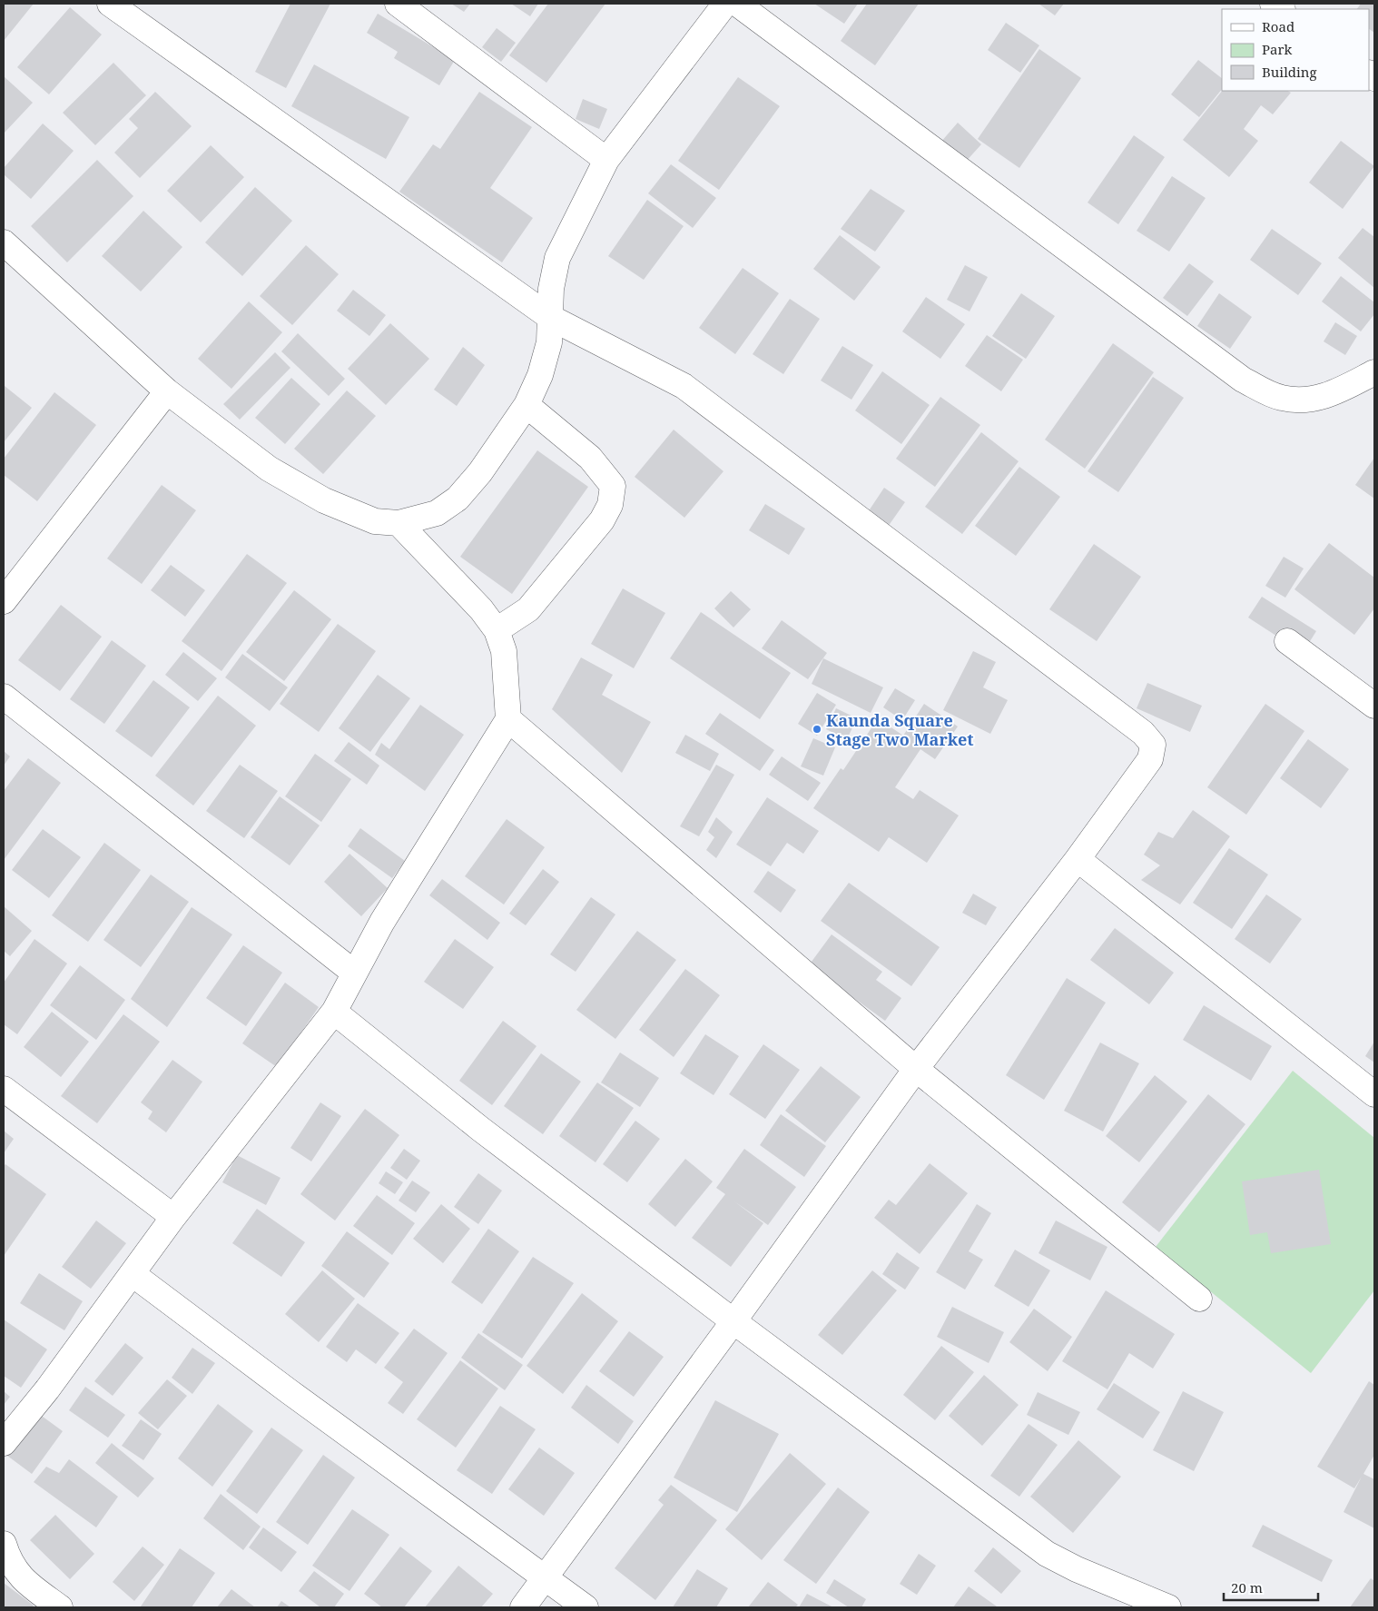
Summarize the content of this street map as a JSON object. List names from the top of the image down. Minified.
{"places":["Kaunda Square Stage Two Market"],"legend":["Road","Park","Building"],"scale_bar":"20 m"}
